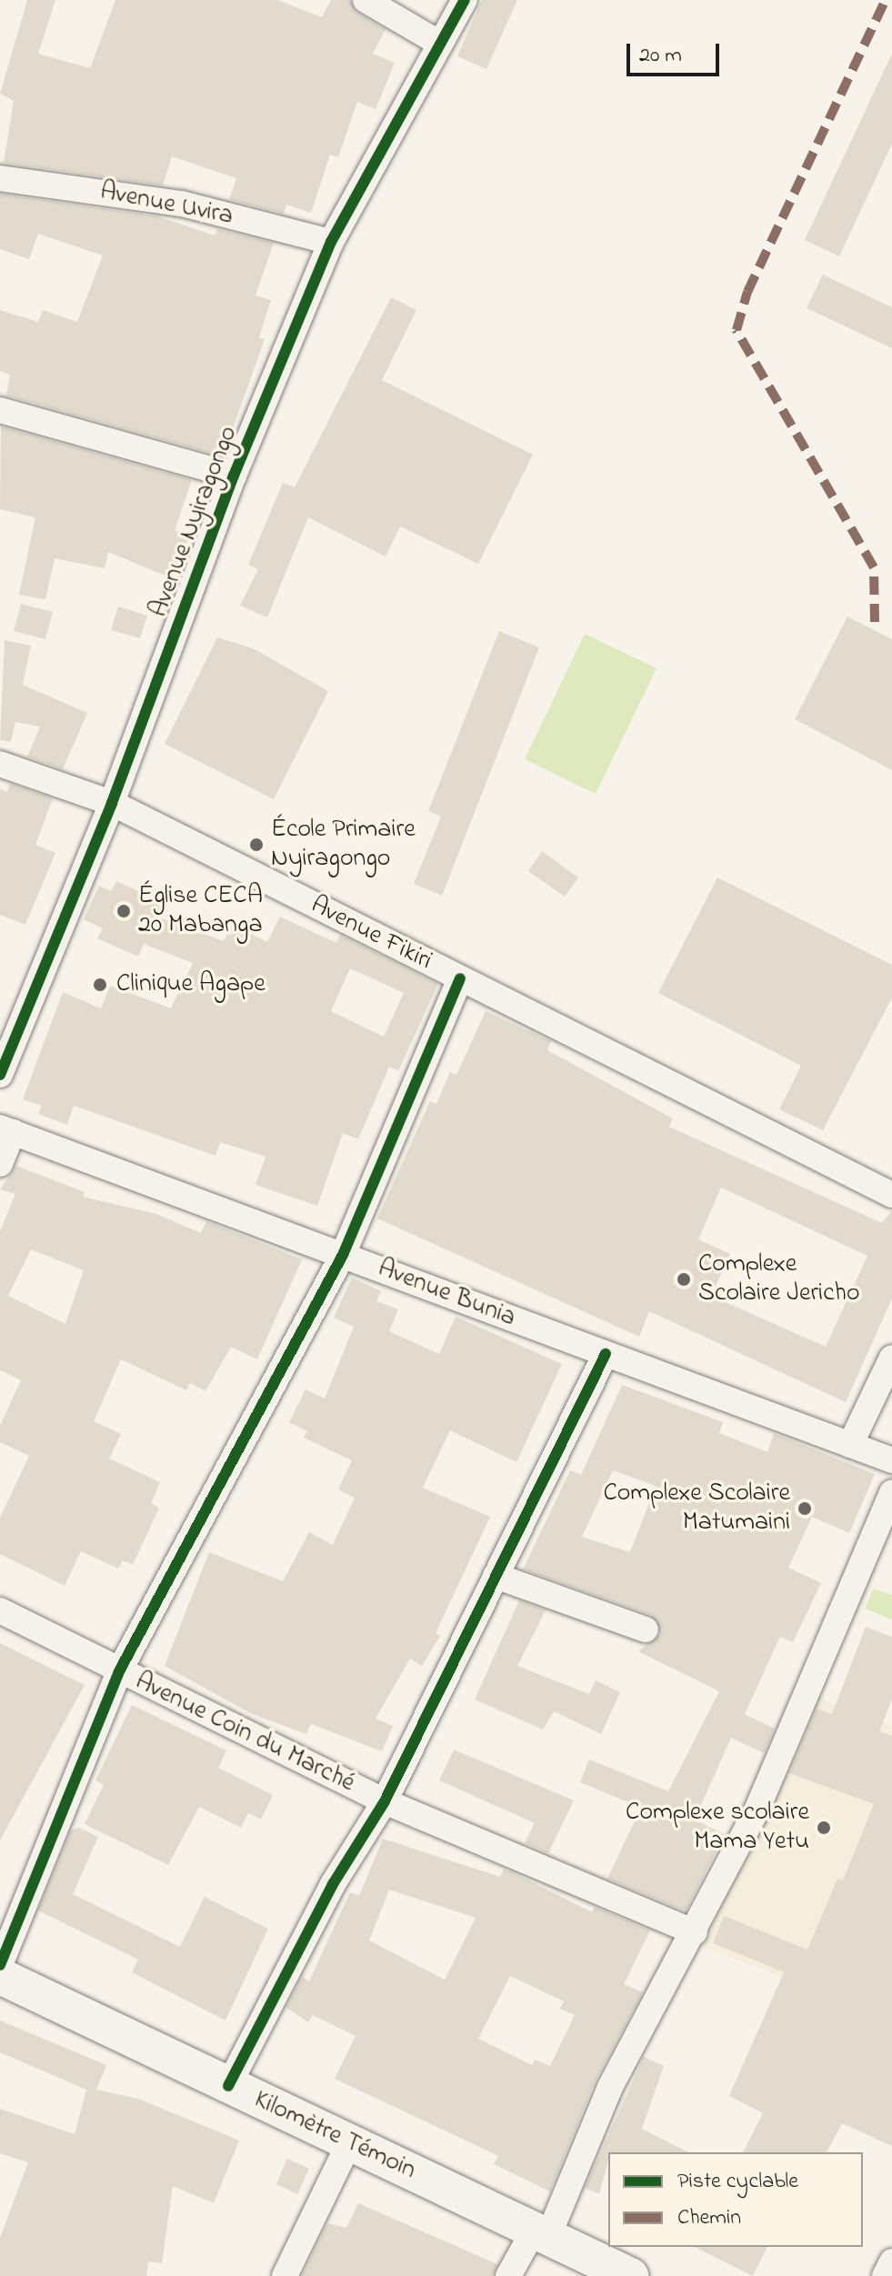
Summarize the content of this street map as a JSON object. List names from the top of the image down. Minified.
{"streets":{"main road":["Kilomètre Témoin"],"street":["Avenue Uvira","Avenue Nyiragongo","Avenue Fikiri","Avenue Bunia","Avenue Coin du Marché"]},"crossings":[["Avenue Uvira","Avenue Nyiragongo"],["Avenue Nyiragongo","Avenue Fikiri"]],"places":["École Primaire Nyiragongo","Église CECA 20 Mabanga","Clinique Agape","Complexe Scolaire Jericho","Complexe Scolaire Matumaini","Complexe scolaire Mama Yetu"],"legend":["Piste cyclable","Chemin"],"scale_bar":"20 m"}
